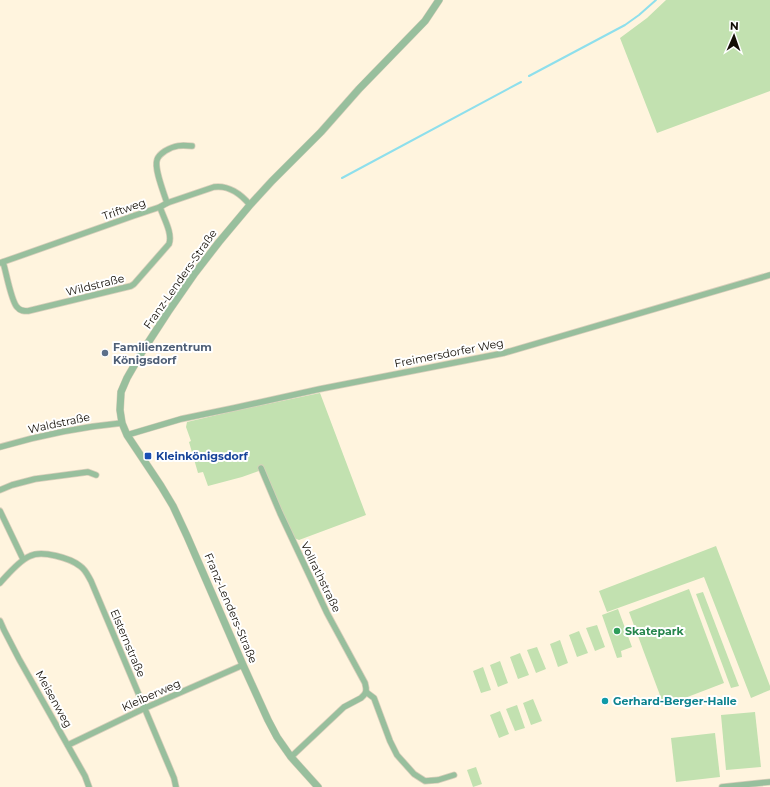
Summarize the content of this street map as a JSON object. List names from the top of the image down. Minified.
{"streets":{"street":["Triftweg","Franz-Lenders-Straße","Wildstraße","Freimersdorfer Weg","Waldstraße","Vollrathstraße","Elsternstraße","Kleiberweg","Meisenweg"]},"crossings":[["Triftweg","Franz-Lenders-Straße"],["Triftweg","Wildstraße"],["Franz-Lenders-Straße","Freimersdorfer Weg"],["Franz-Lenders-Straße","Waldstraße"],["Franz-Lenders-Straße","Kleiberweg"],["Elsternstraße","Kleiberweg"],["Kleiberweg","Meisenweg"]],"places":{"other":["Familienzentrum Königsdorf","Skatepark","Gerhard-Berger-Halle"],"transit":["Kleinkönigsdorf"]},"north":"top"}
